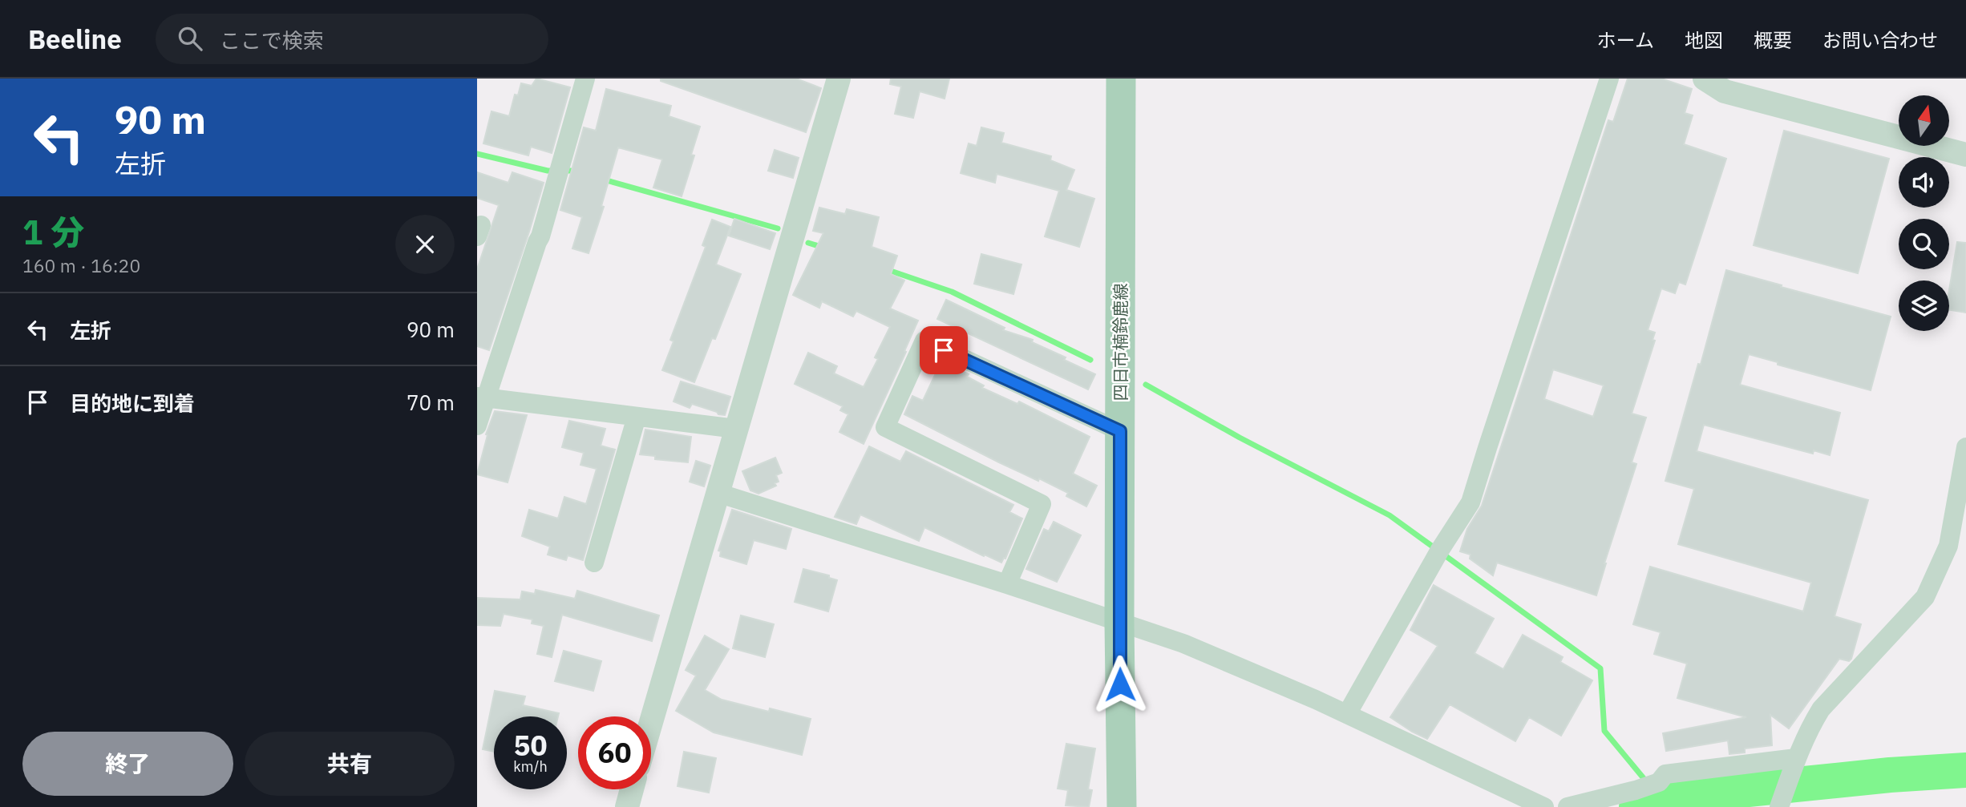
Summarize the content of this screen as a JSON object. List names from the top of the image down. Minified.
{"streets":{"main road":["四日市楠鈴鹿線"]},"north":"top","page":{"header":"Beeline","search":"ここで検索","nav":["ホーム","地図","概要","お問い合わせ"],"turn":["90 m","左折"],"heading":["1 分","160 m · 16:20"],"list":[{"name":"左折","value":"90 m"},{"name":"目的地に到着","value":"70 m"}],"speed":"50 km/h","limit":"60","buttons":["終了","共有"]}}
